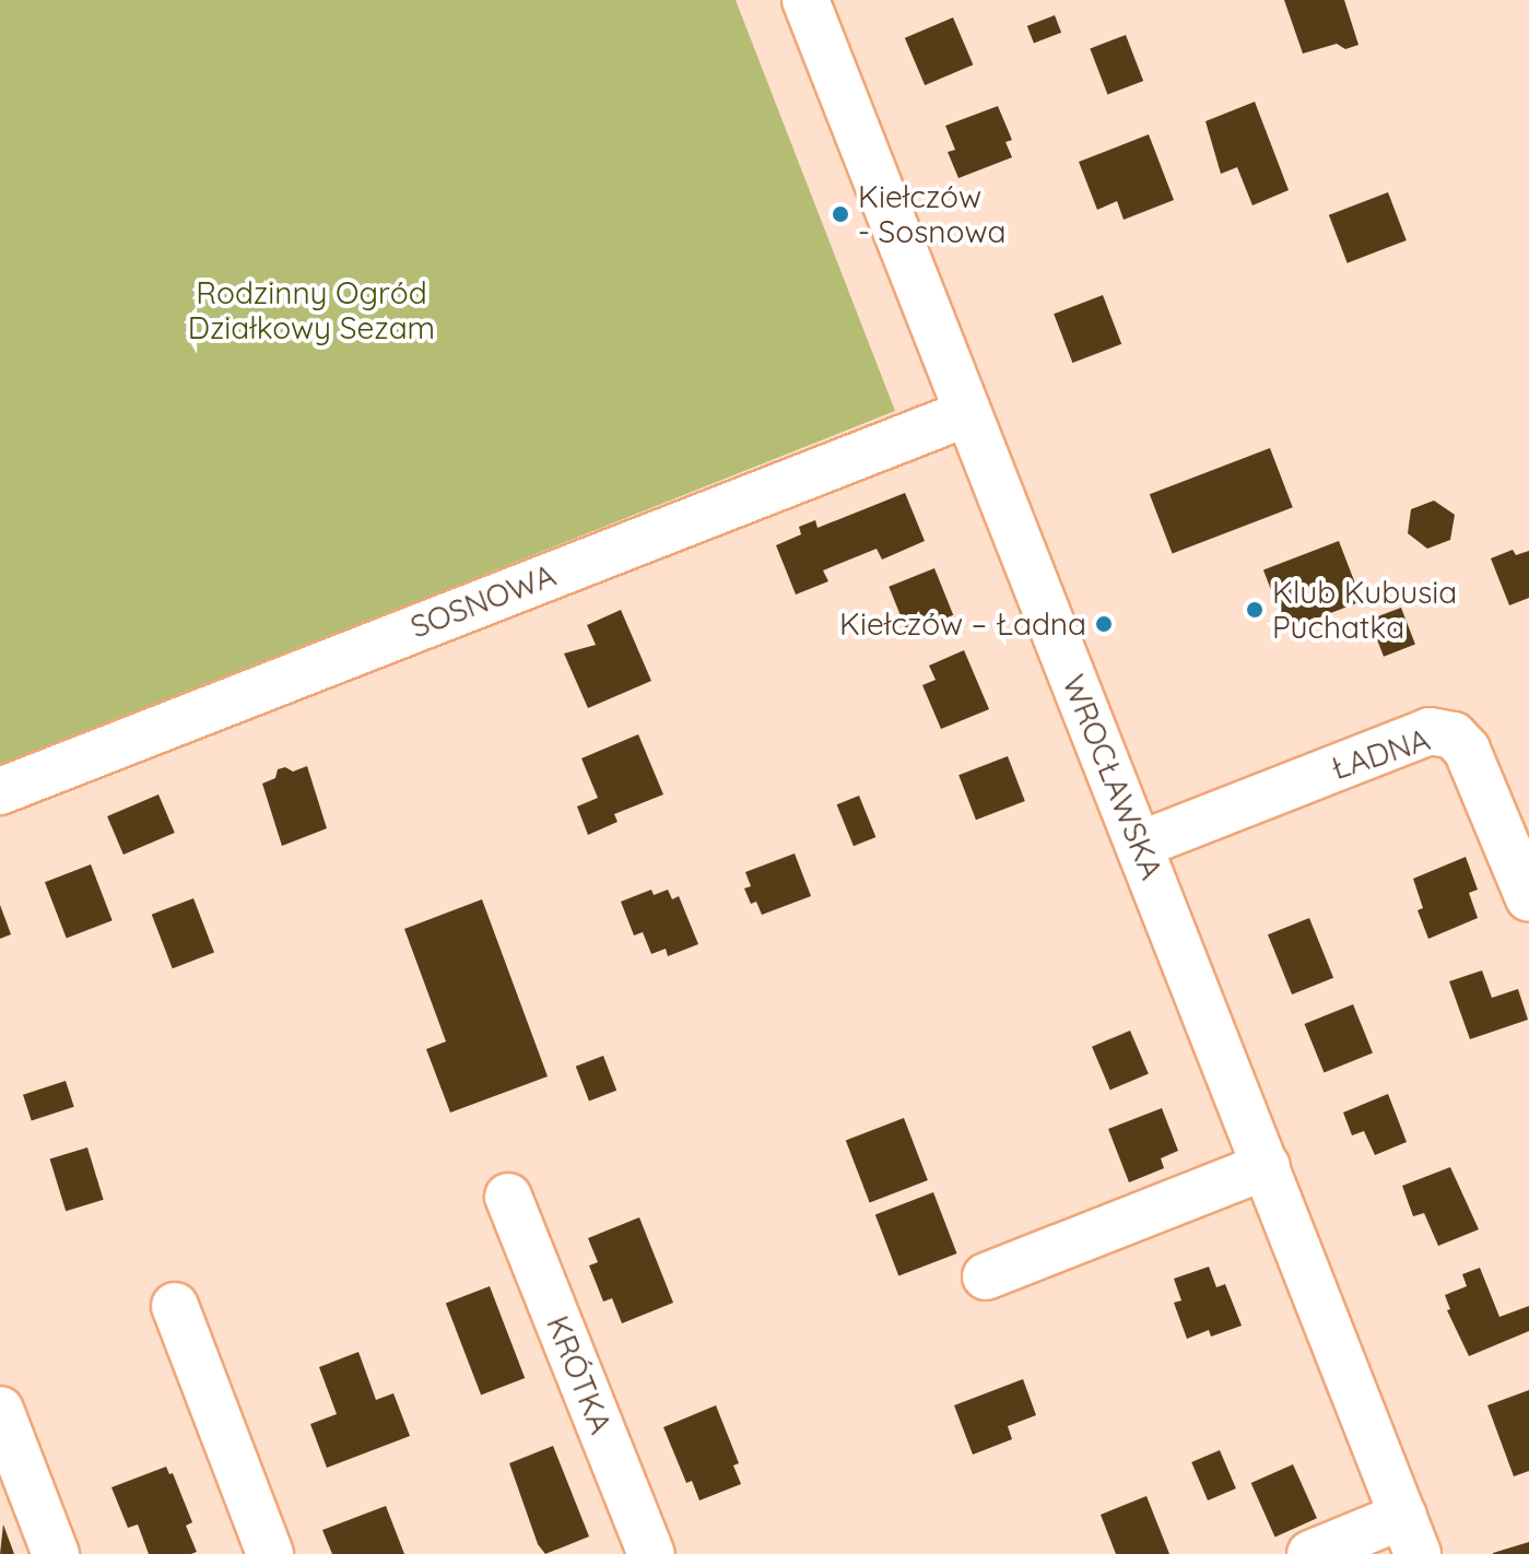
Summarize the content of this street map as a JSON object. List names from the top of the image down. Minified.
{"streets":{"street":["SOSNOWA","ŁADNA","WROCŁAWSKA","KRÓTKA"]},"crossings":[["SOSNOWA","WROCŁAWSKA"],["ŁADNA","WROCŁAWSKA"]],"parks":["Rodzinny Ogród Działkowy Sezam"],"places":["Kiełczów - Sosnowa","Klub Kubusia Puchatka","Kiełczów – Ładna"]}
